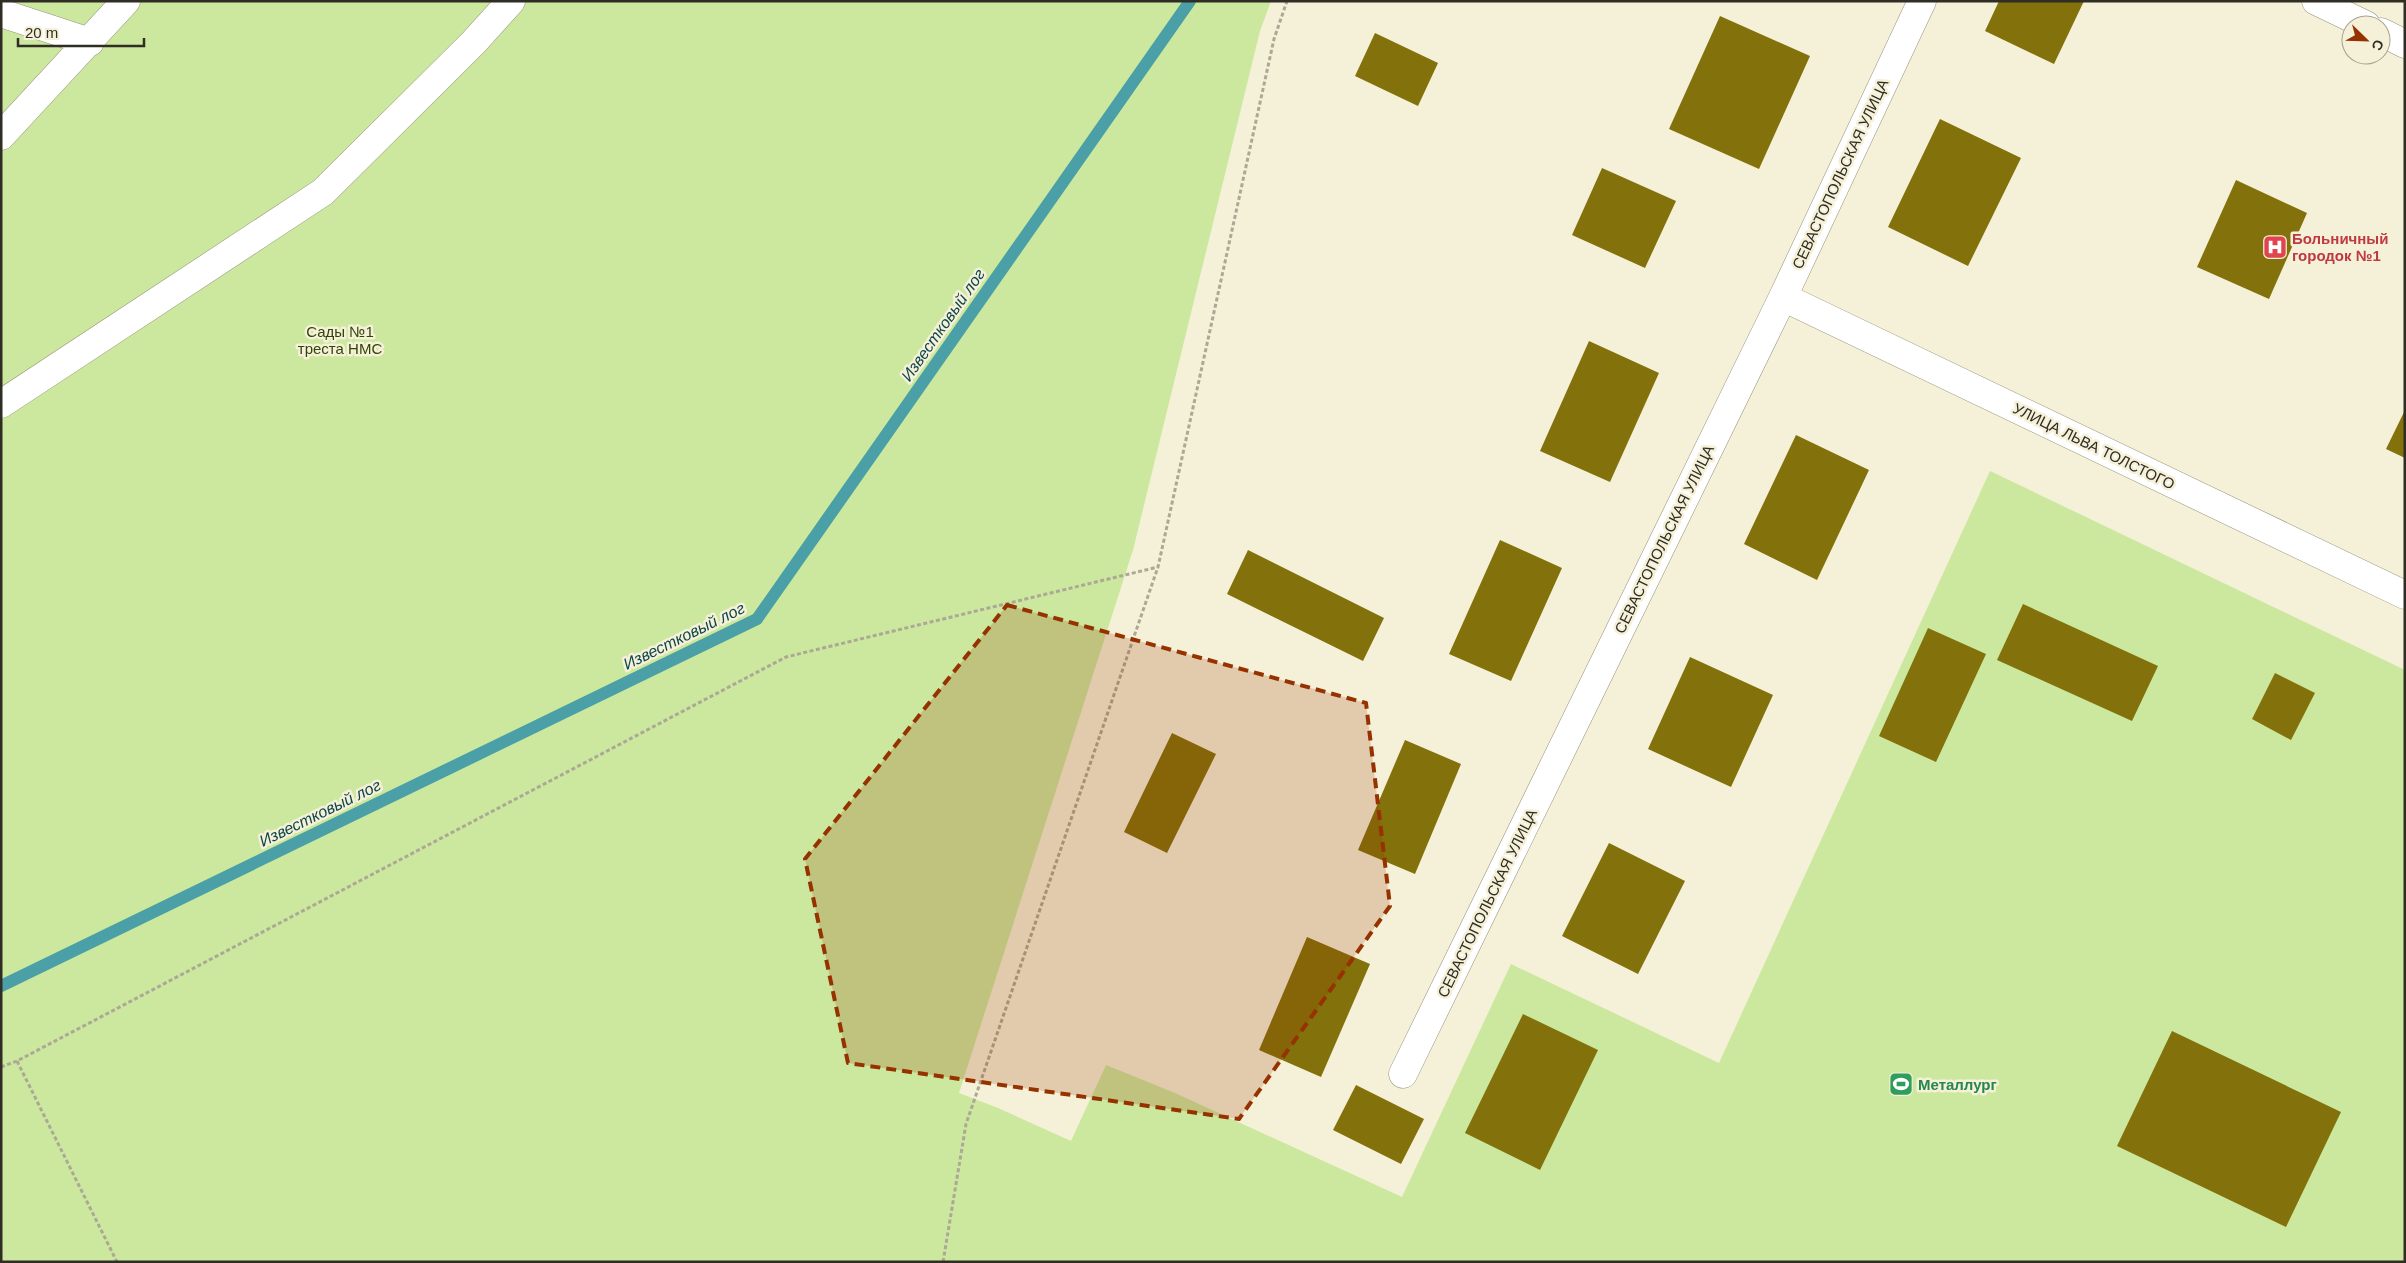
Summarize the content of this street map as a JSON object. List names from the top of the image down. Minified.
{"streets":{"street":["СЕВАСТОПОЛЬСКАЯ УЛИЦА","УЛИЦА ЛЬВА ТОЛСТОГО"]},"crossings":[["СЕВАСТОПОЛЬСКАЯ УЛИЦА","УЛИЦА ЛЬВА ТОЛСТОГО"]],"water":["Известковый лог"],"parks":["Сады №1 треста НМС"],"places":{"hospital":["Больничный городок №1"],"sports":["Металлург"]},"scale_bar":"20 m","north":"bottom right"}
